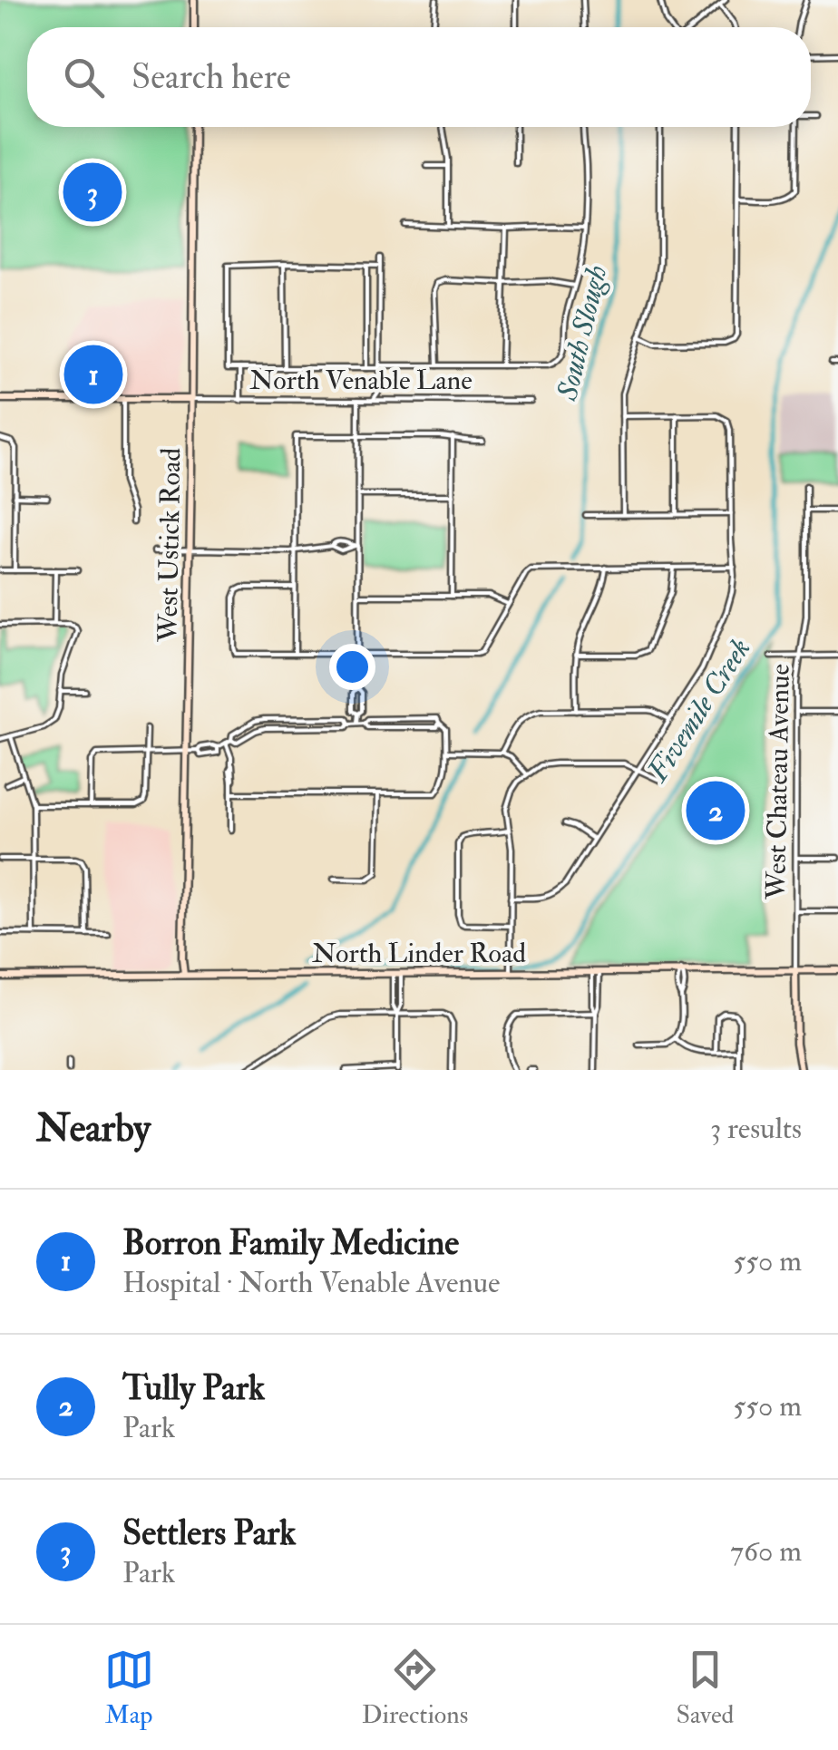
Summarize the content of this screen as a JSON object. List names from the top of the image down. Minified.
{"streets":{"main road":["West Ustick Road","North Linder Road"],"street":["North Venable Lane","West Chateau Avenue"]},"crossings":[["North Venable Lane","West Ustick Road"],["West Ustick Road","North Linder Road"],["West Chateau Avenue","North Linder Road"]],"water":["South Slough","Fivemile Creek"],"page":{"search":"Search here","pins":["3","1","2"],"heading":["Nearby","3 results"],"list":[{"mark":"1","name":"Borron Family Medicine","note":"Hospital · North Venable Avenue","value":"550 m"},{"mark":"2","name":"Tully Park","note":"Park","value":"550 m"},{"mark":"3","name":"Settlers Park","note":"Park","value":"760 m"}],"nav":["Map","Directions","Saved"]}}
